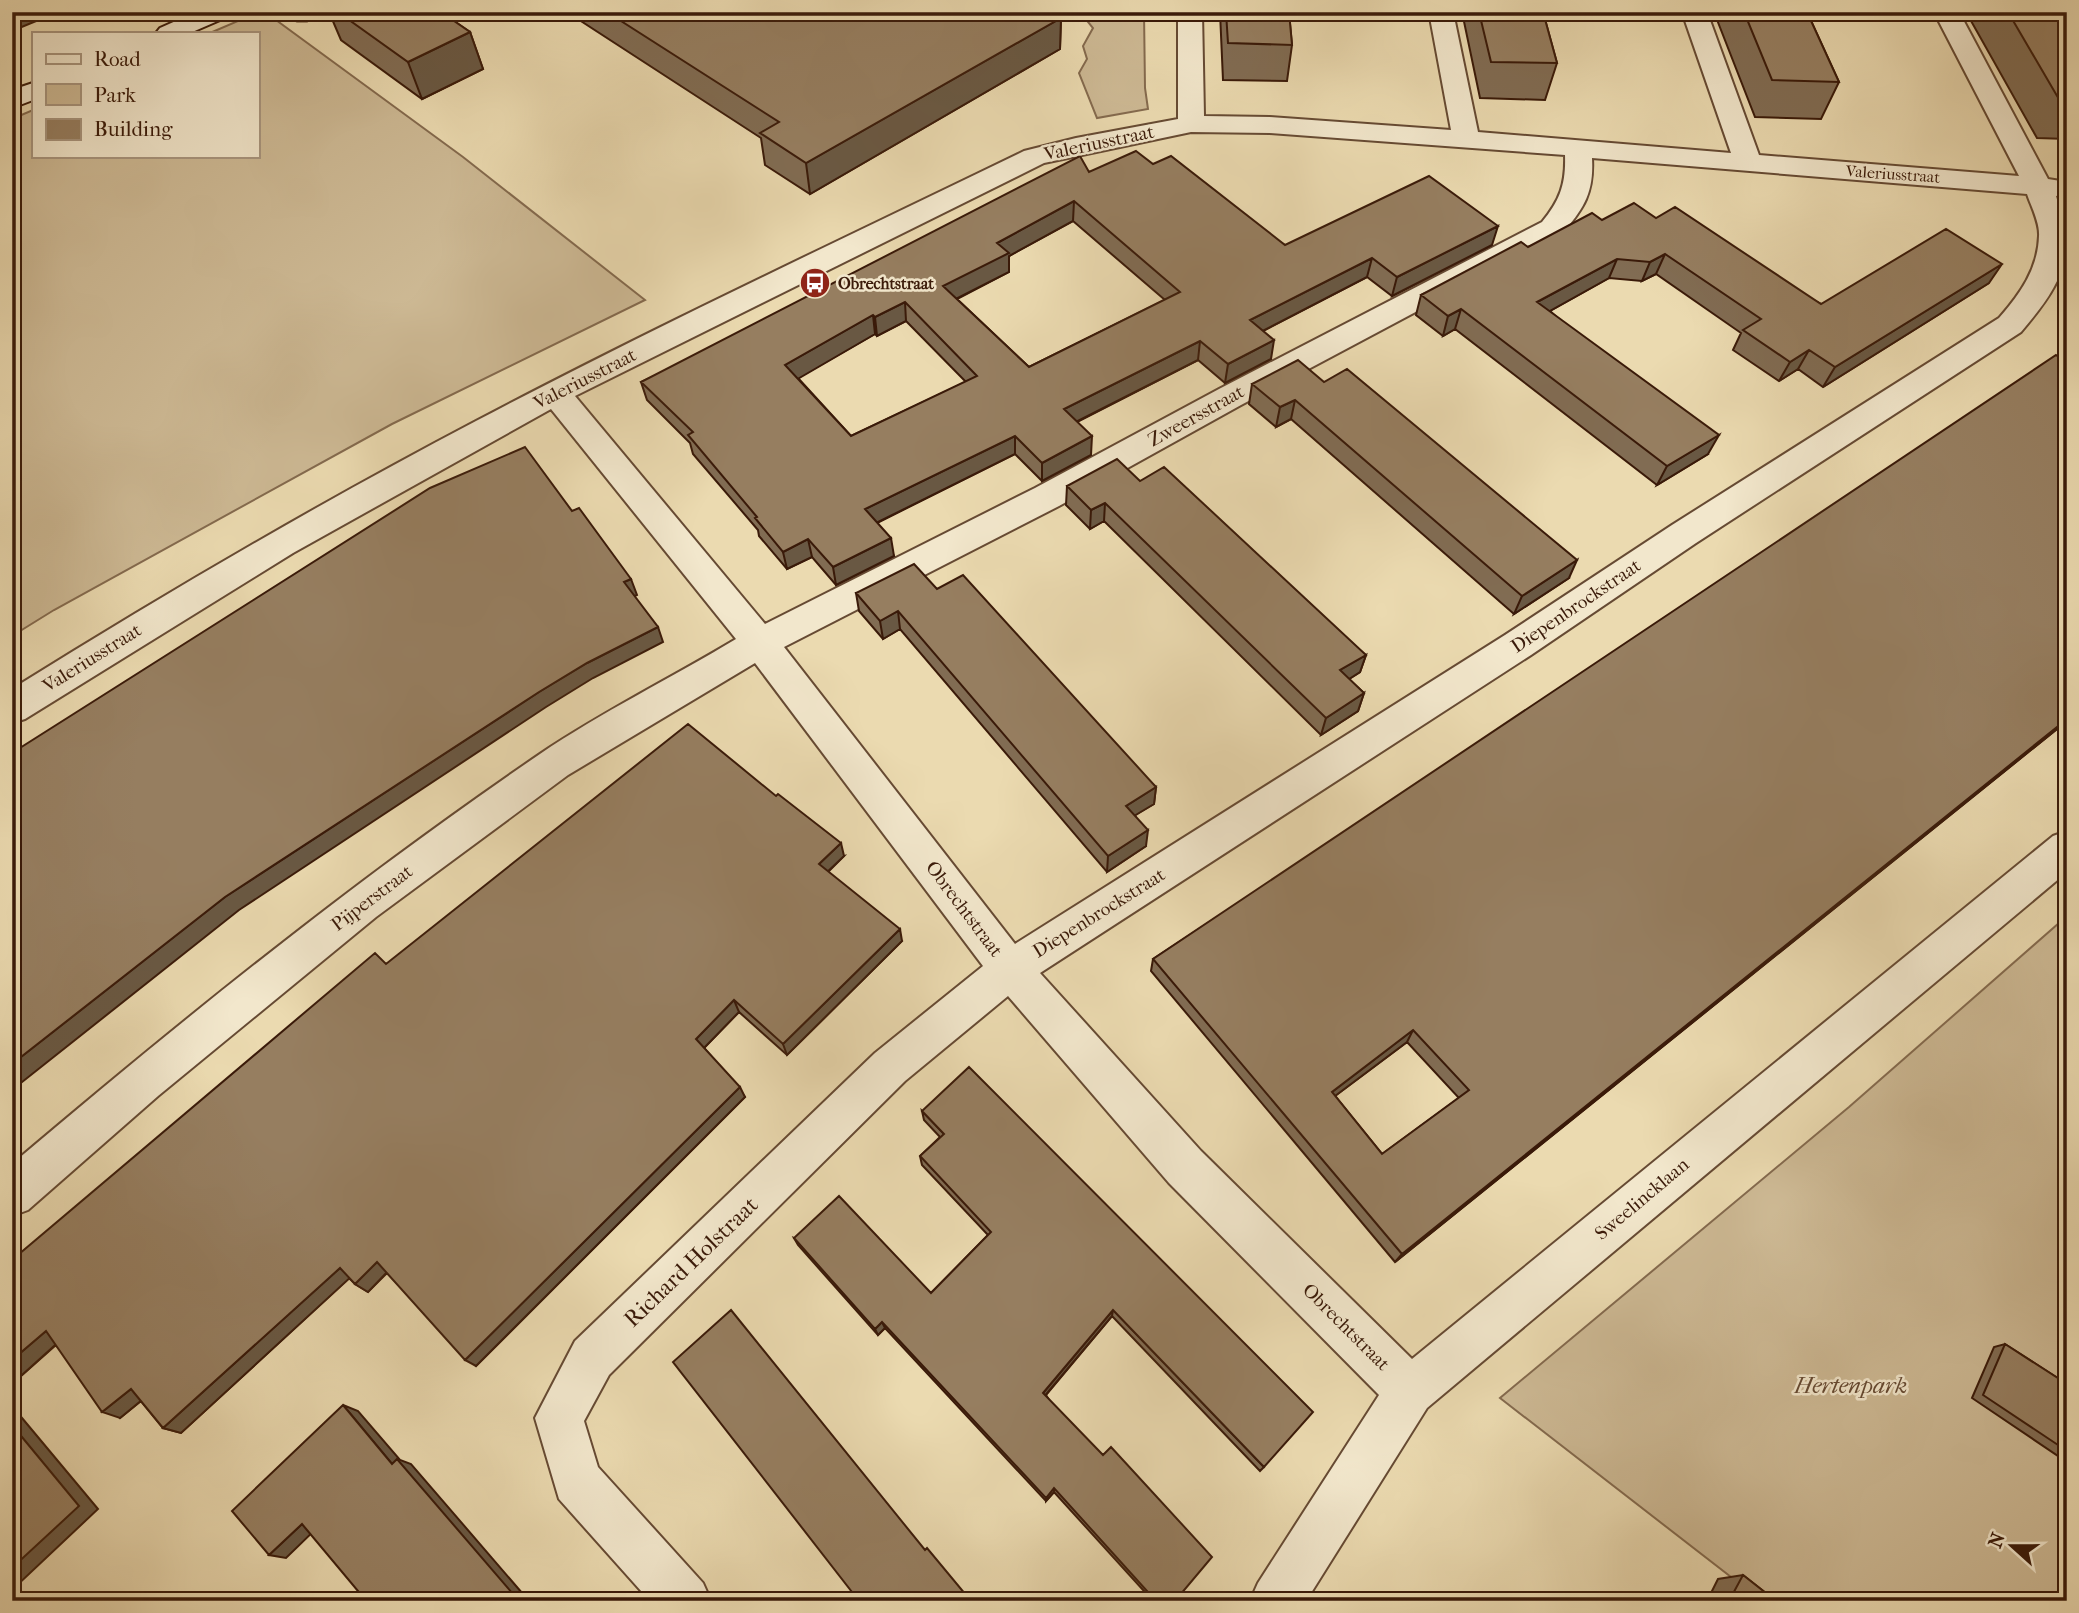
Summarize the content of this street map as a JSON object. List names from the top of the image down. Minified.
{"streets":{"street":["Valeriusstraat","Zweersstraat","Diepenbrockstraat","Pijperstraat","Obrechtstraat","Sweelincklaan","Richard Holstraat"]},"crossings":[["Valeriusstraat","Zweersstraat"],["Valeriusstraat","Diepenbrockstraat"],["Valeriusstraat","Obrechtstraat"],["Zweersstraat","Pijperstraat"],["Zweersstraat","Obrechtstraat"],["Diepenbrockstraat","Obrechtstraat"],["Diepenbrockstraat","Richard Holstraat"],["Pijperstraat","Obrechtstraat"],["Obrechtstraat","Sweelincklaan"],["Obrechtstraat","Richard Holstraat"]],"parks":["Hertenpark"],"places":{"bus stop":["Obrechtstraat"]},"legend":["Road","Park","Building"],"north":"left"}
